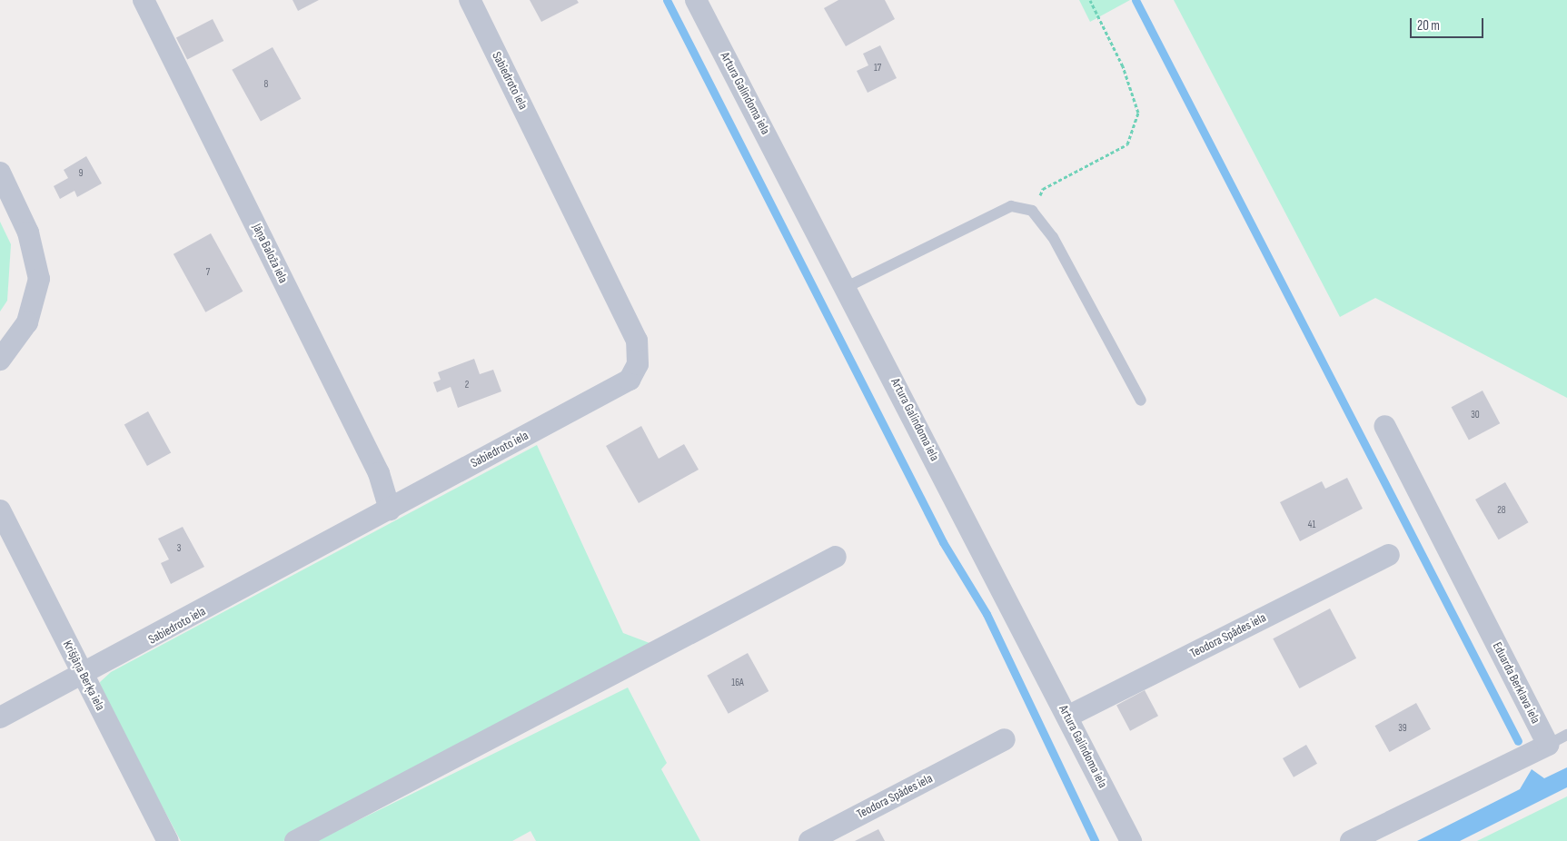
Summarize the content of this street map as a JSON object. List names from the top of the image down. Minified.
{"streets":{"street":["Sabiedroto iela","Artura Galindoma iela","Jāņa Baloža iela","Teodora Spādes iela","Krišjāņa Berķa iela","Eduarda Berklava iela"]},"crossings":[["Sabiedroto iela","Jāņa Baloža iela"],["Sabiedroto iela","Krišjāņa Berķa iela"],["Artura Galindoma iela","Teodora Spādes iela"]],"house_numbers":["17","8","9","7","2","30","28","41","3","16A","39"],"scale_bar":"20 m"}
